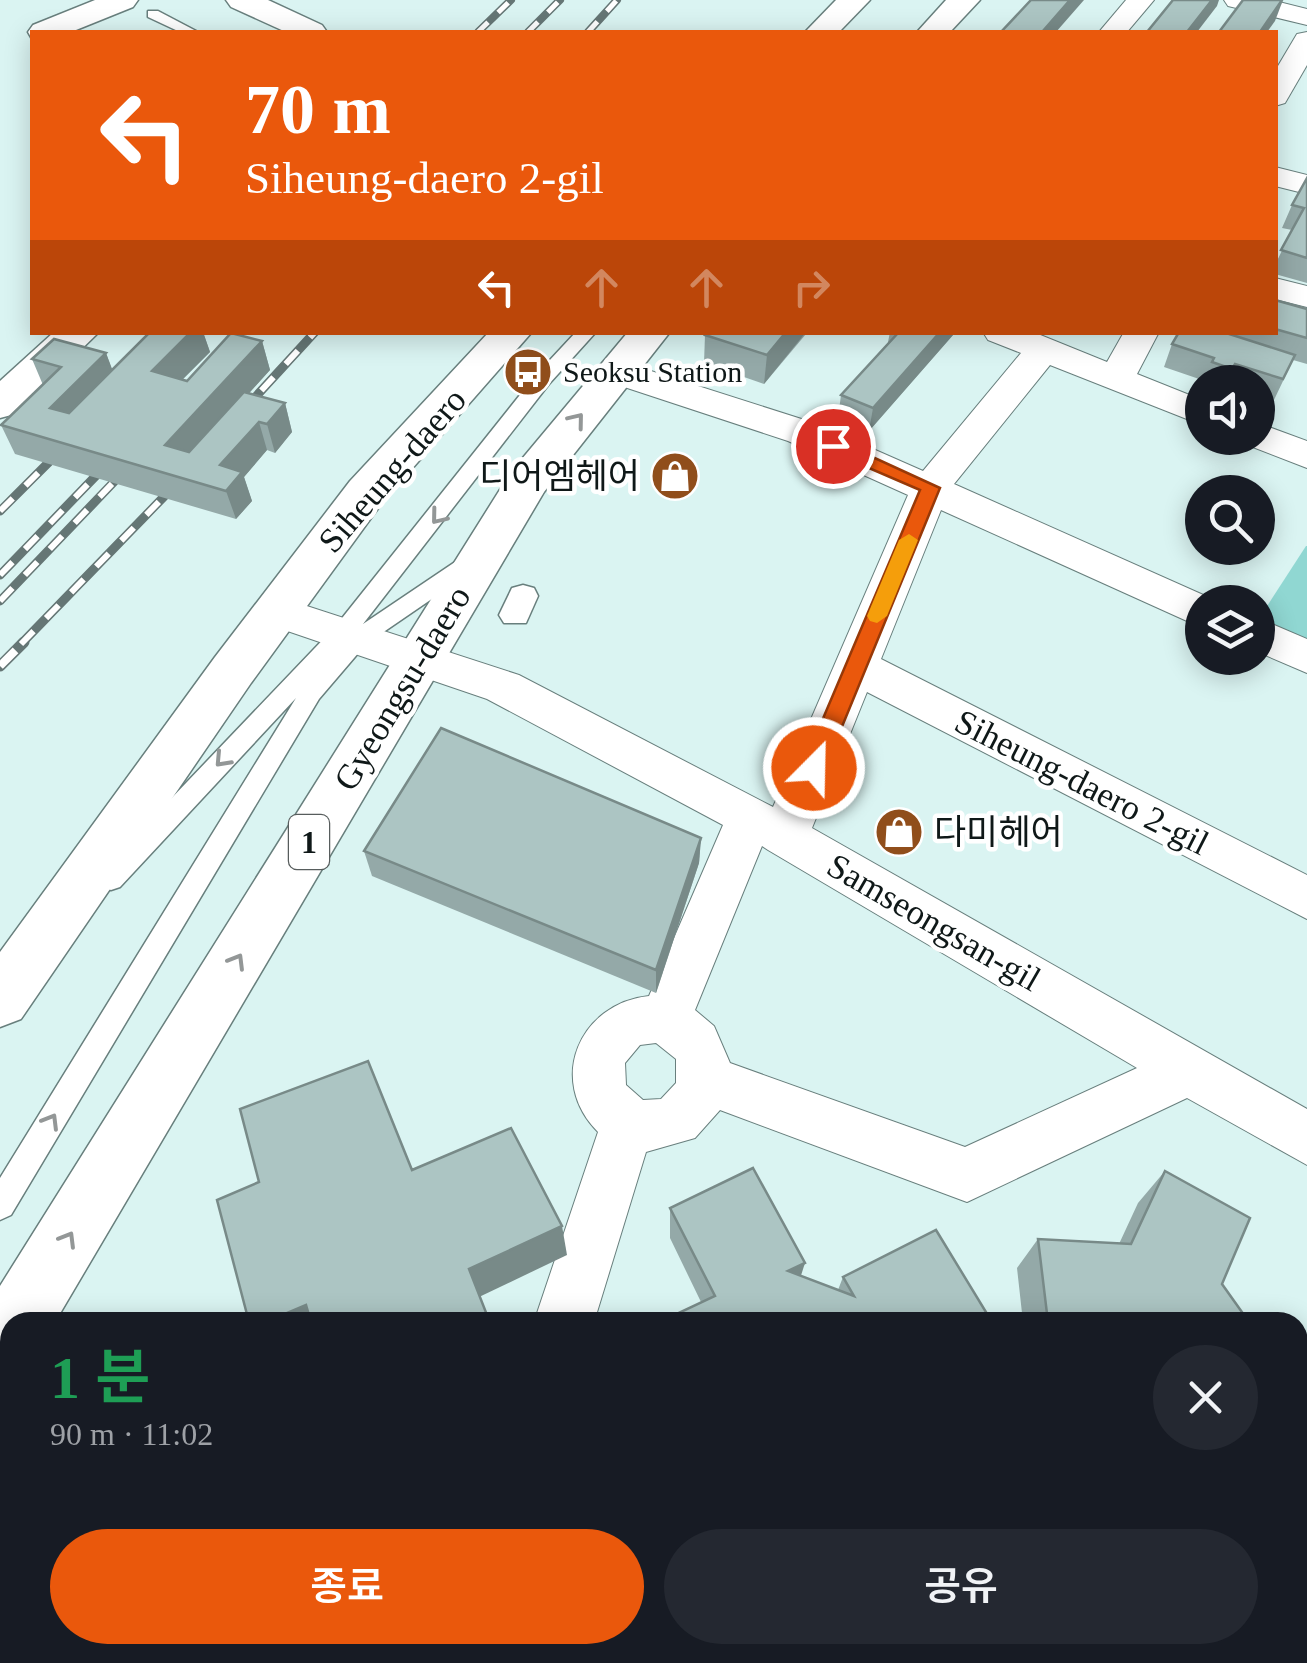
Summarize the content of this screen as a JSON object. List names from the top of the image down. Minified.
{"streets":{"main road":["Siheung-daero","Gyeongsu-daero","1"],"street":["Siheung-daero 2-gil","Samseongsan-gil"]},"crossings":[["Siheung-daero","Samseongsan-gil"],["Gyeongsu-daero","Samseongsan-gil"]],"places":{"bus stop":["Seoksu Station"],"shop":["디어엠헤어","다미헤어"]},"page":{"turn":["70 m","Siheung-daero 2-gil"],"heading":["1 분","90 m · 11:02"],"buttons":["종료","공유"]}}
